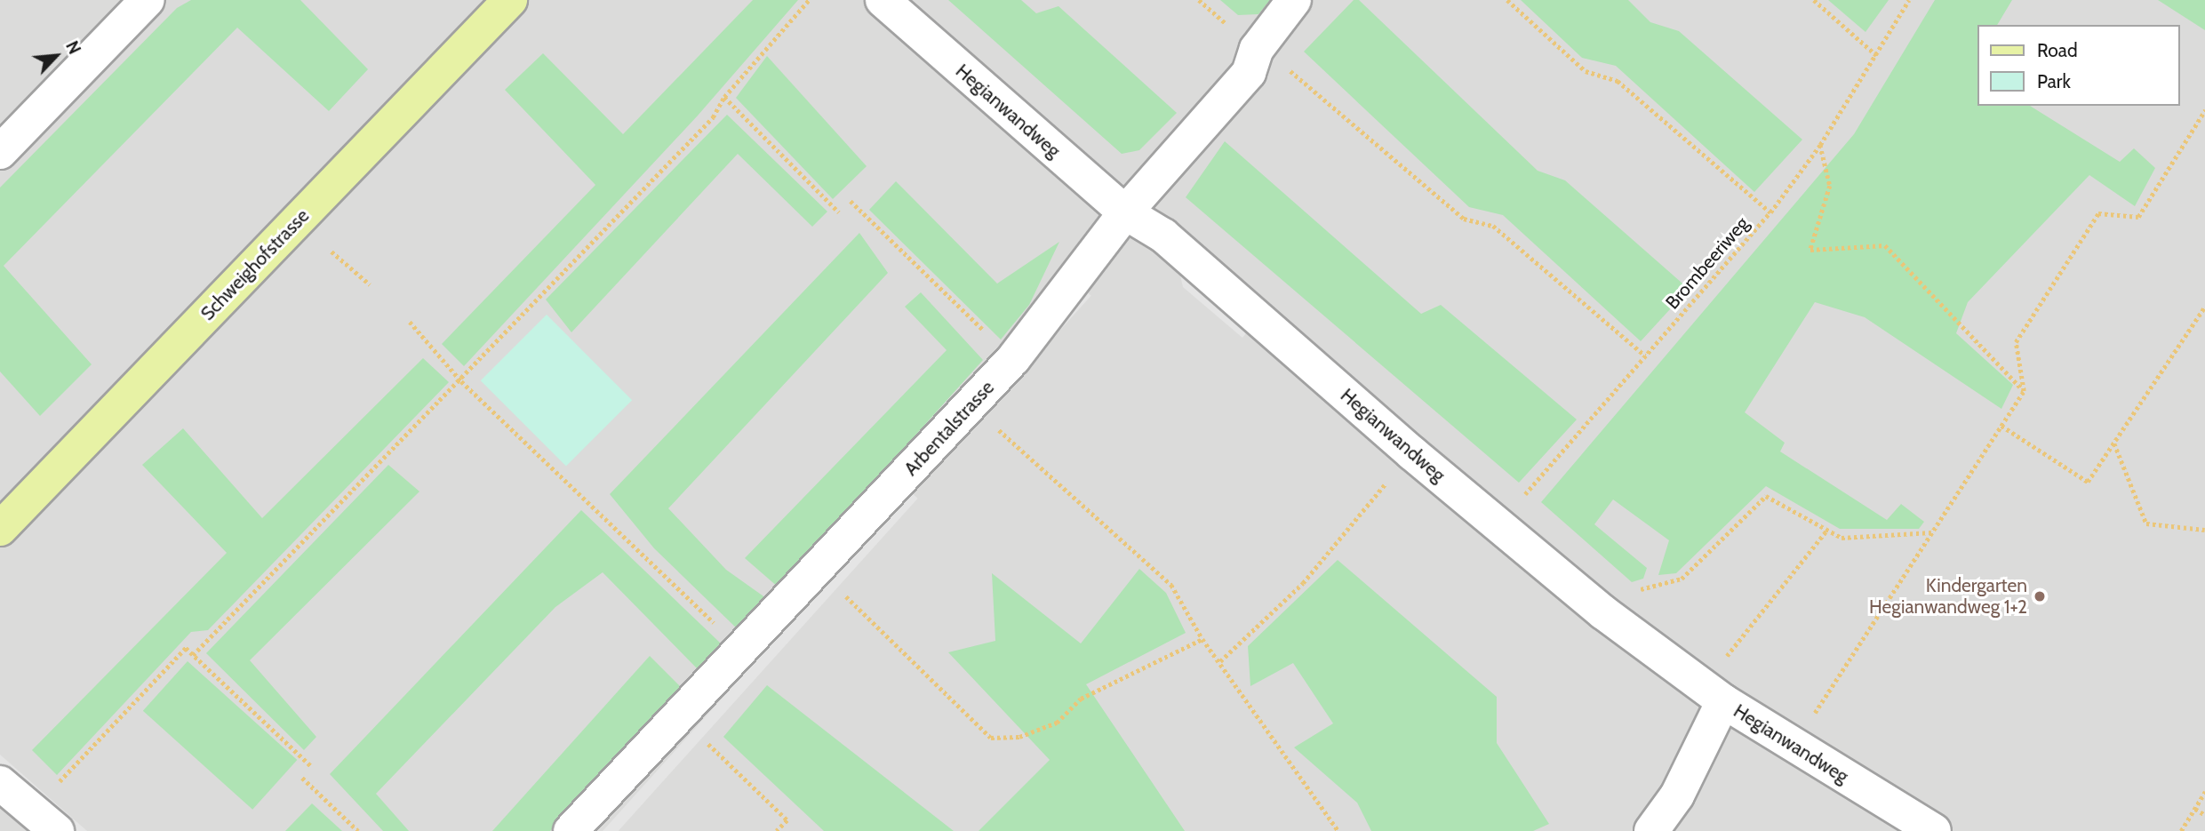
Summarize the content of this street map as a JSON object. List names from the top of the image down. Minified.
{"streets":{"main road":["Schweighofstrasse"],"street":["Hegianwandweg","Arbentalstrasse"],"path":["Brombeeriweg"]},"crossings":[["Hegianwandweg","Brombeeriweg"],["Hegianwandweg","Arbentalstrasse"]],"places":["Kindergarten Hegianwandweg 1+2"],"legend":["Road","Park"],"north":"top right"}
